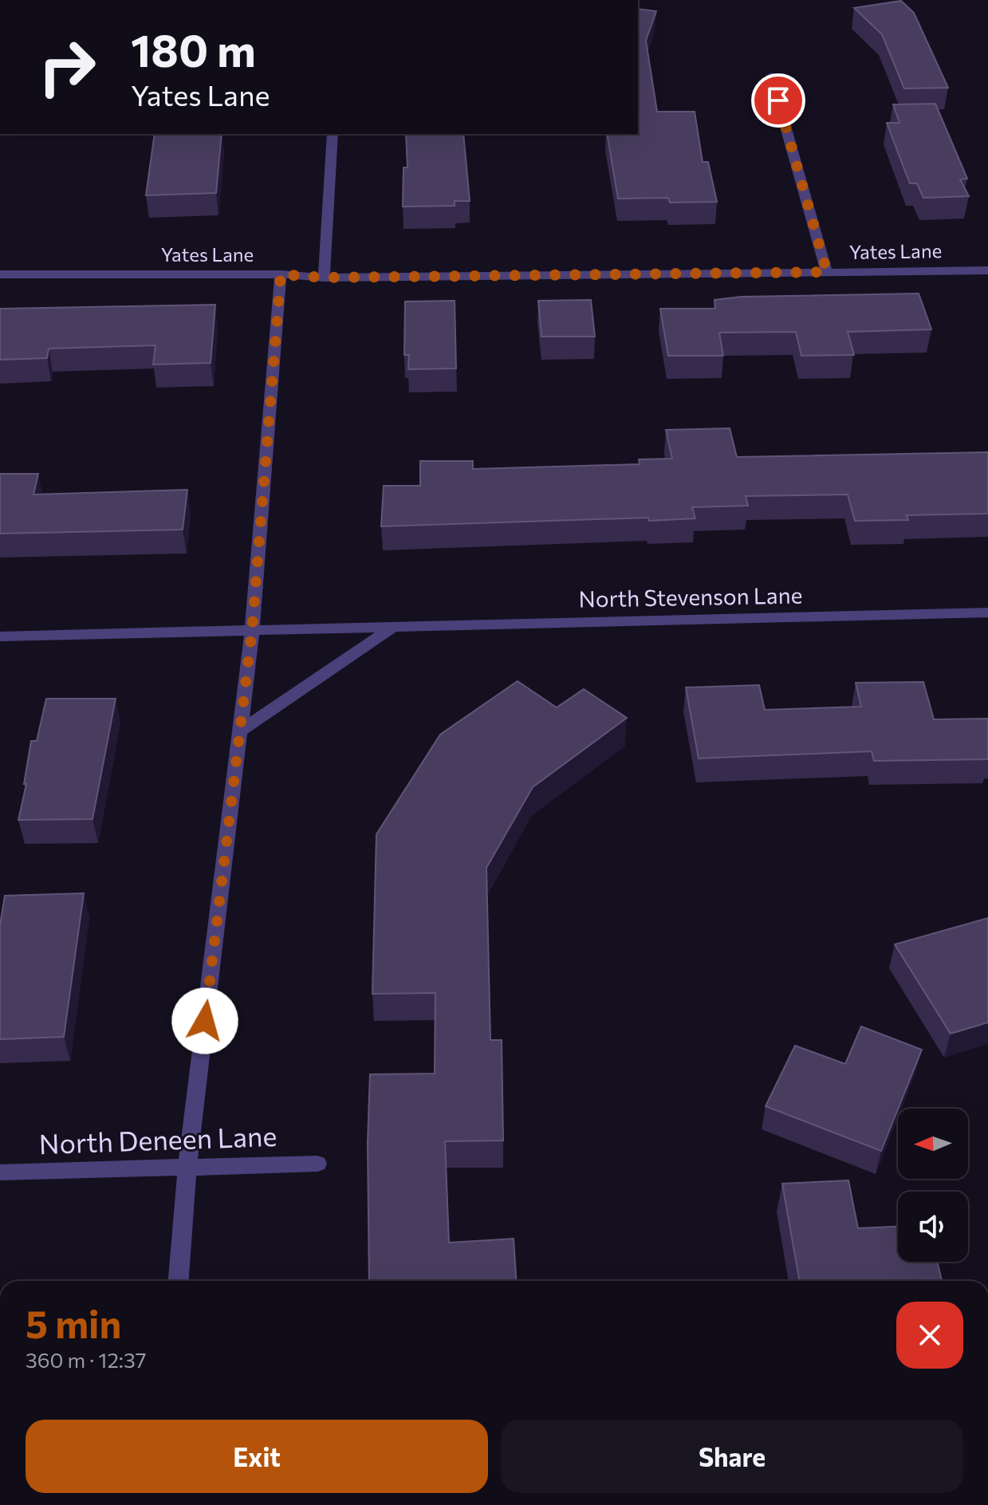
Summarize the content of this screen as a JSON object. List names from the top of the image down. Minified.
{"streets":{"street":["Yates Lane","North Stevenson Lane","North Deneen Lane"]},"north":"left","page":{"turn":["180 m","Yates Lane"],"heading":["5 min","360 m · 12:37"],"buttons":["Exit","Share"]}}
